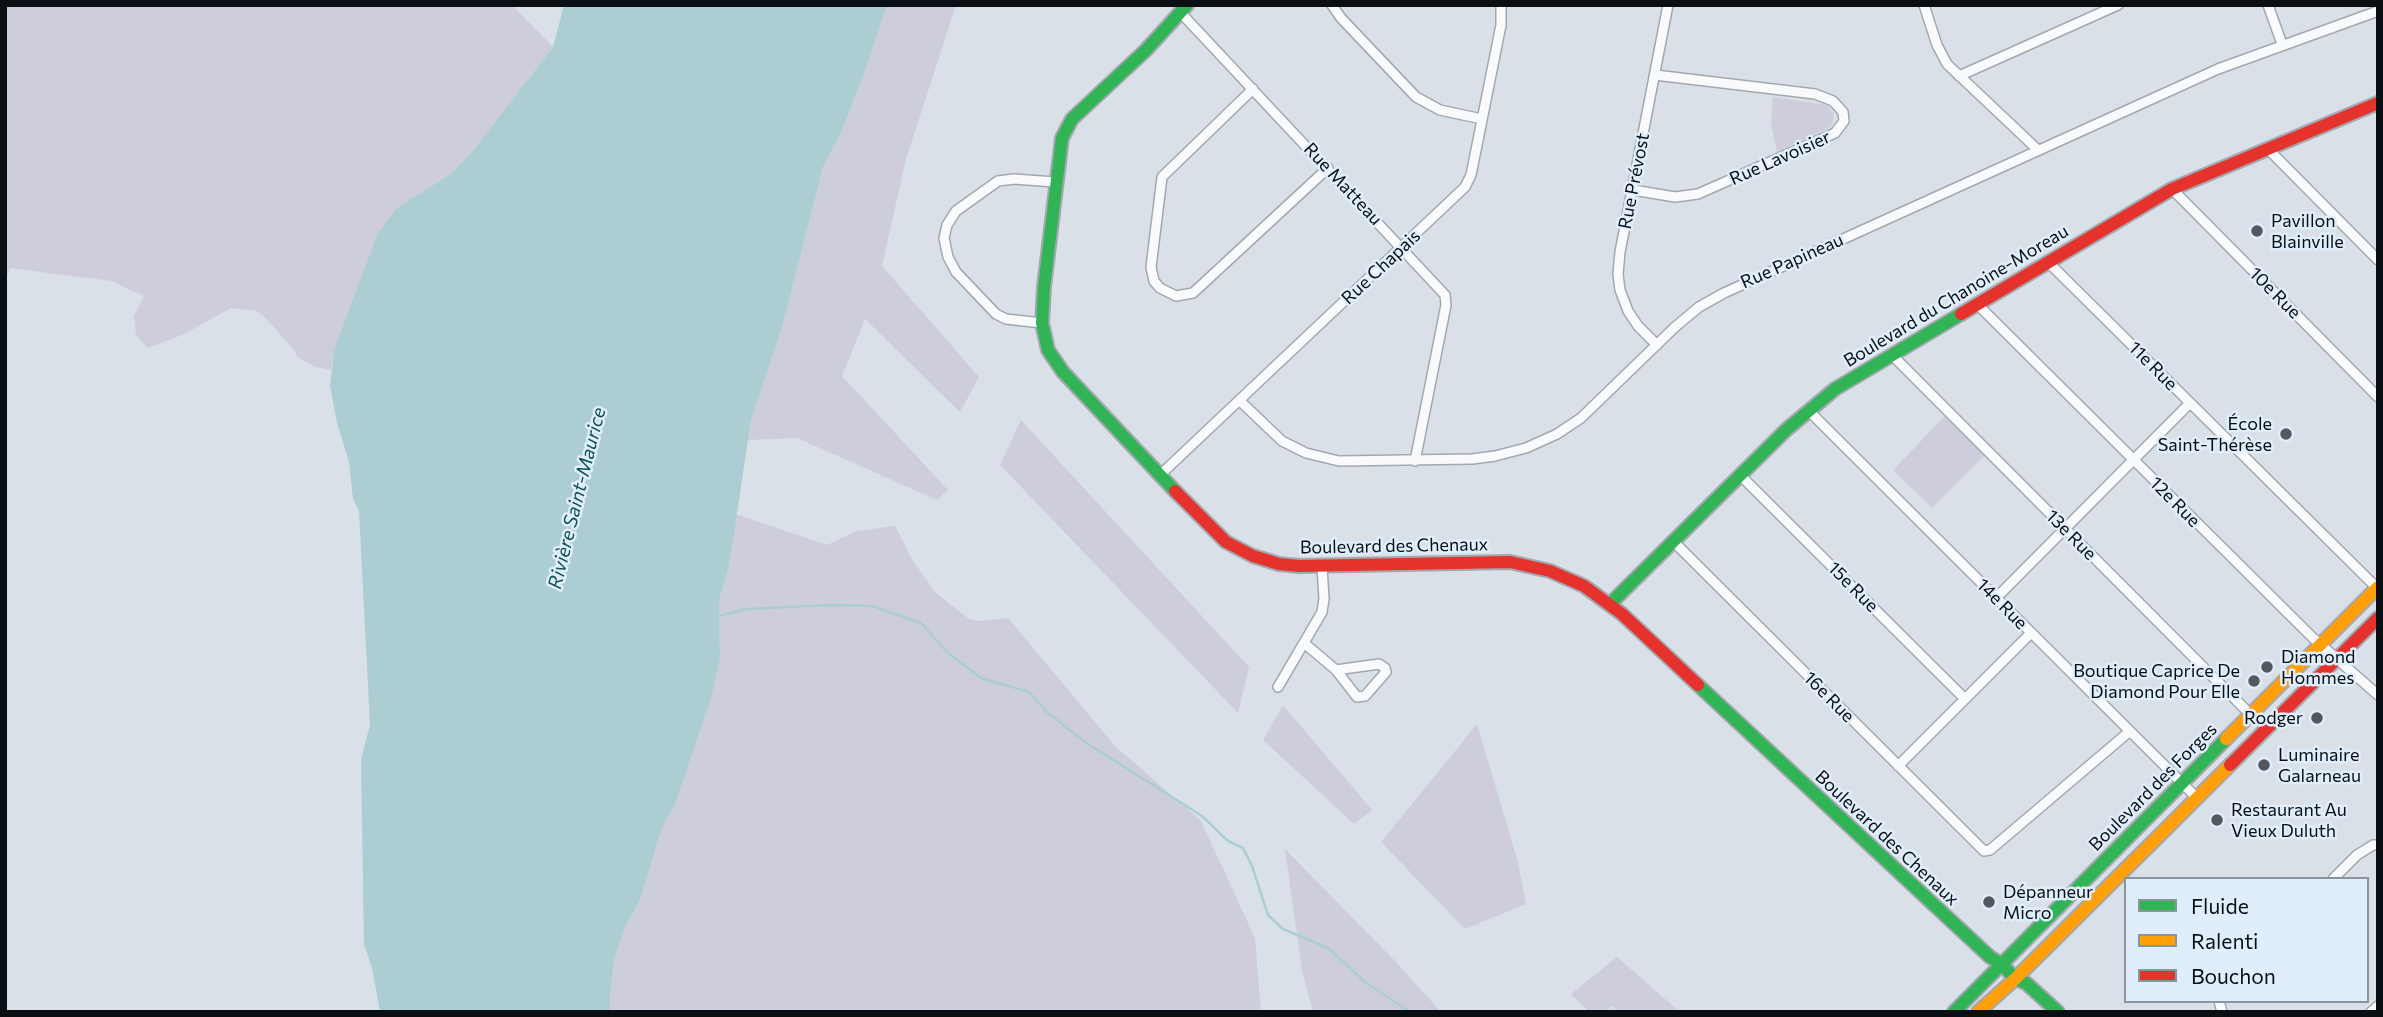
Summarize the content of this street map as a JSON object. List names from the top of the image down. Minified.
{"streets":{"street":["Rue Lavoisier","Rue Prévost","Rue Matteau","Rue Papineau","Rue Chapais","10e Rue","Boulevard du Chanoine-Moreau","11e Rue","12e Rue","13e Rue","Boulevard des Chenaux","15e Rue","14e Rue","16e Rue","Boulevard des Forges"]},"crossings":[["Rue Lavoisier","Rue Prévost"],["Rue Prévost","Rue Papineau"],["Rue Matteau","Rue Papineau"],["Rue Matteau","Rue Chapais"],["Rue Matteau","Boulevard des Chenaux"],["Rue Papineau","Rue Chapais"],["Rue Chapais","Boulevard des Chenaux"],["10e Rue","Boulevard du Chanoine-Moreau"],["Boulevard du Chanoine-Moreau","11e Rue"],["Boulevard du Chanoine-Moreau","12e Rue"],["Boulevard du Chanoine-Moreau","13e Rue"],["Boulevard du Chanoine-Moreau","Boulevard des Chenaux"],["Boulevard du Chanoine-Moreau","15e Rue"],["Boulevard du Chanoine-Moreau","14e Rue"],["Boulevard du Chanoine-Moreau","16e Rue"],["11e Rue","Boulevard des Forges"],["12e Rue","Boulevard des Forges"],["13e Rue","Boulevard des Forges"],["Boulevard des Chenaux","Boulevard des Forges"],["14e Rue","16e Rue"],["14e Rue","Boulevard des Forges"]],"water":["Rivière Saint-Maurice"],"places":["Pavillon Blainville","École Saint-Thérèse","Diamond Hommes","Boutique Caprice De Diamond Pour Elle","Rodger","Luminaire Galarneau","Restaurant Au Vieux Duluth","Dépanneur Micro"],"legend":["Fluide","Ralenti","Bouchon"]}
